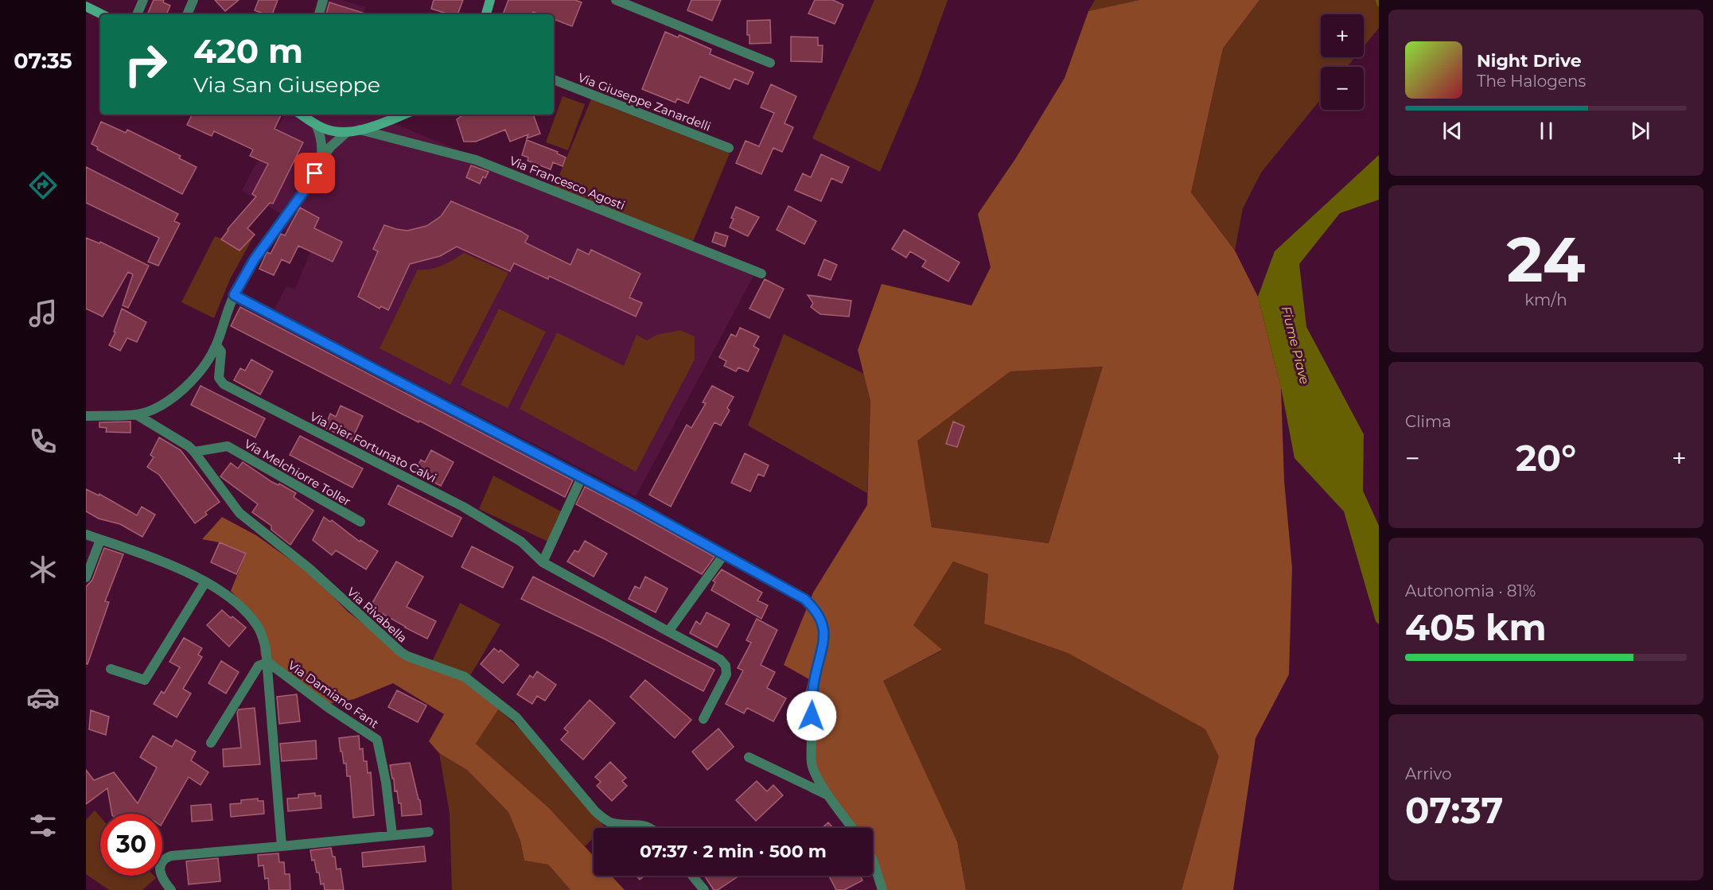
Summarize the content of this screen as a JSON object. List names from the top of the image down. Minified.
{"streets":{"street":["Via Giuseppe Zanardelli","Via Francesco Agosti","Via Pier Fortunato Calvi","Via Melchiorre Toller","Via Rivabella","Via Damiano Fant"]},"crossings":[["Via Melchiorre Toller","Via Rivabella"]],"water":["Fiume Piave"],"page":{"tabs":"07:35","map_buttons":["+","−"],"turn":["420 m","Via San Giuseppe"],"song":["Night Drive","The Halogens"],"tile":[["24","km/h"],"Clima",["Autonomia · 81%","405 km"],["Arrivo","07:37"]],"heat":["−","20°","+"],"limit":"30","trip":"07:37 · 2 min · 500 m"}}
